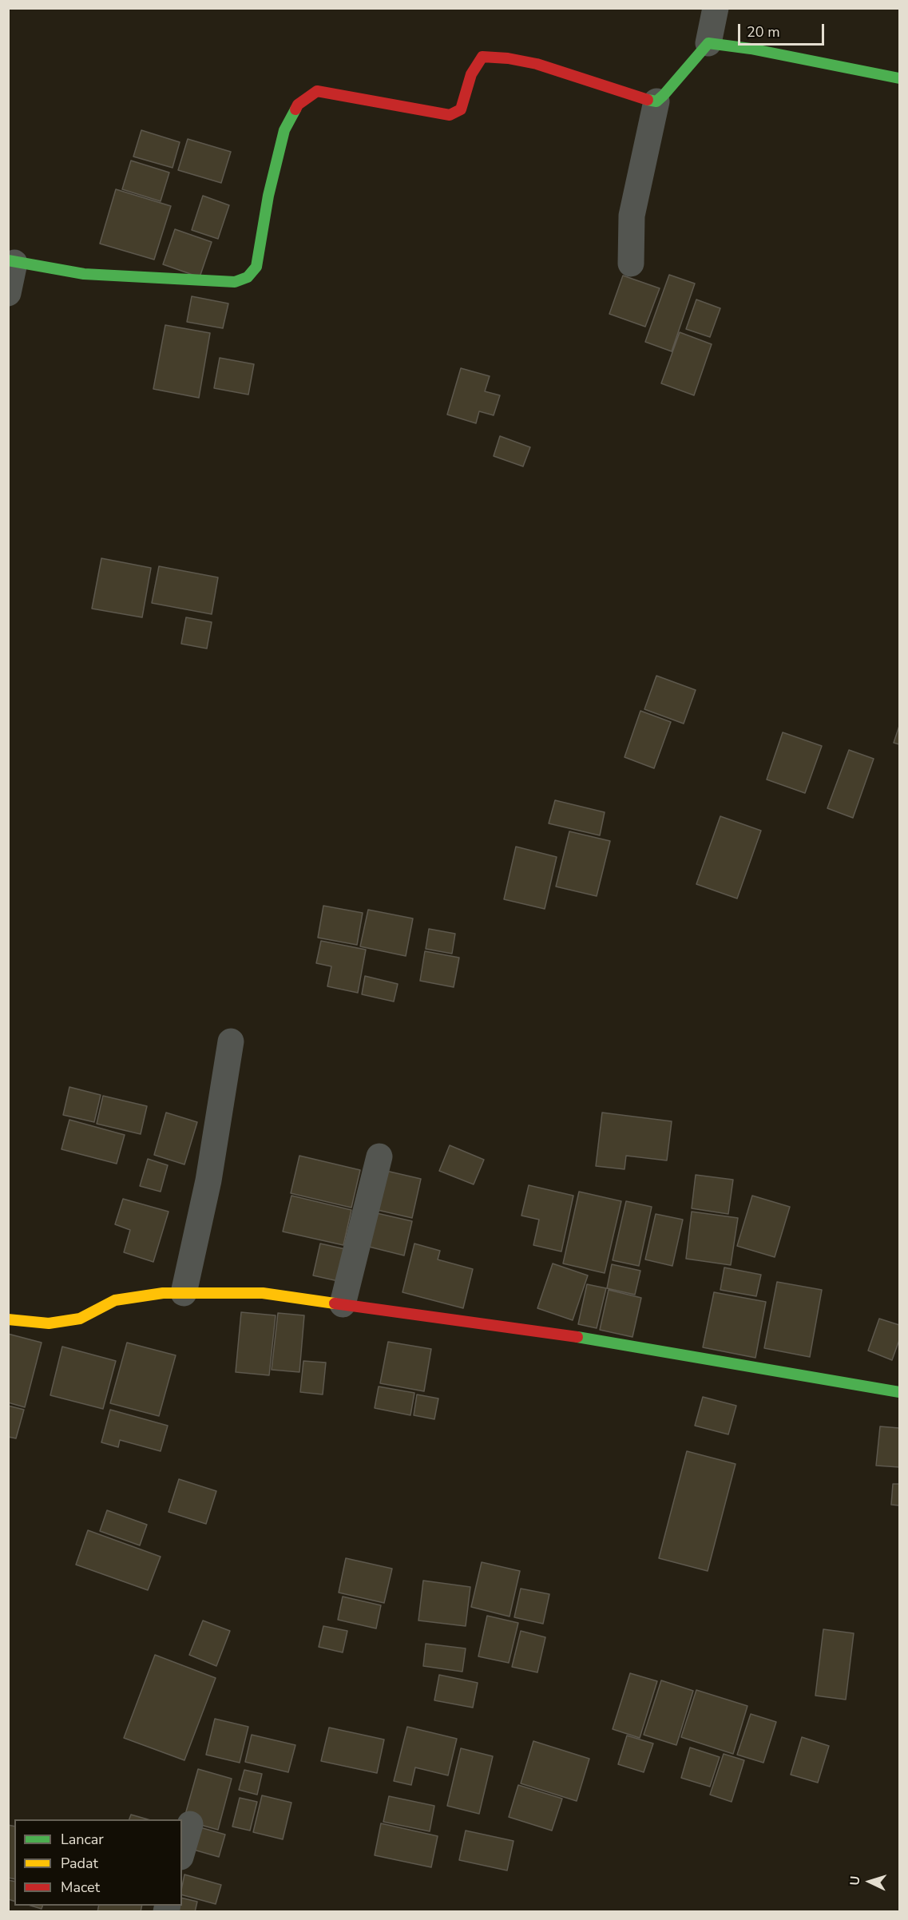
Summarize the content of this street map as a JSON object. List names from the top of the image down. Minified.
{"legend":["Lancar","Padat","Macet"],"scale_bar":"20 m","north":"left"}
